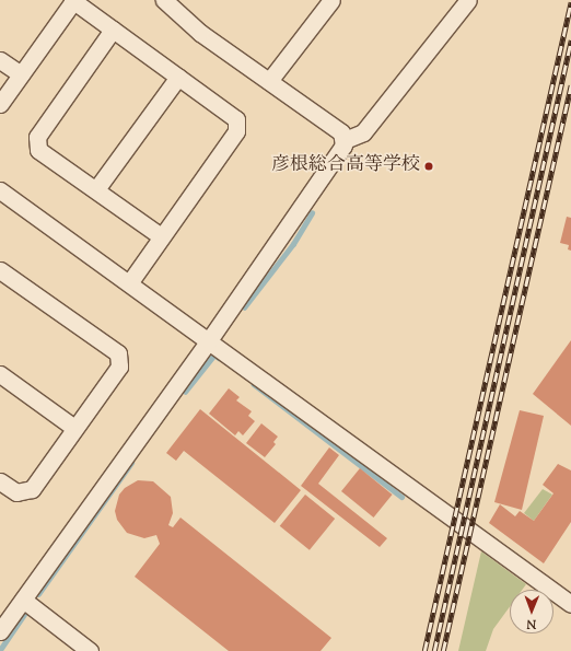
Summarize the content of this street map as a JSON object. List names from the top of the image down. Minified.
{"places":["彦根総合高等学校"],"north":"bottom"}
